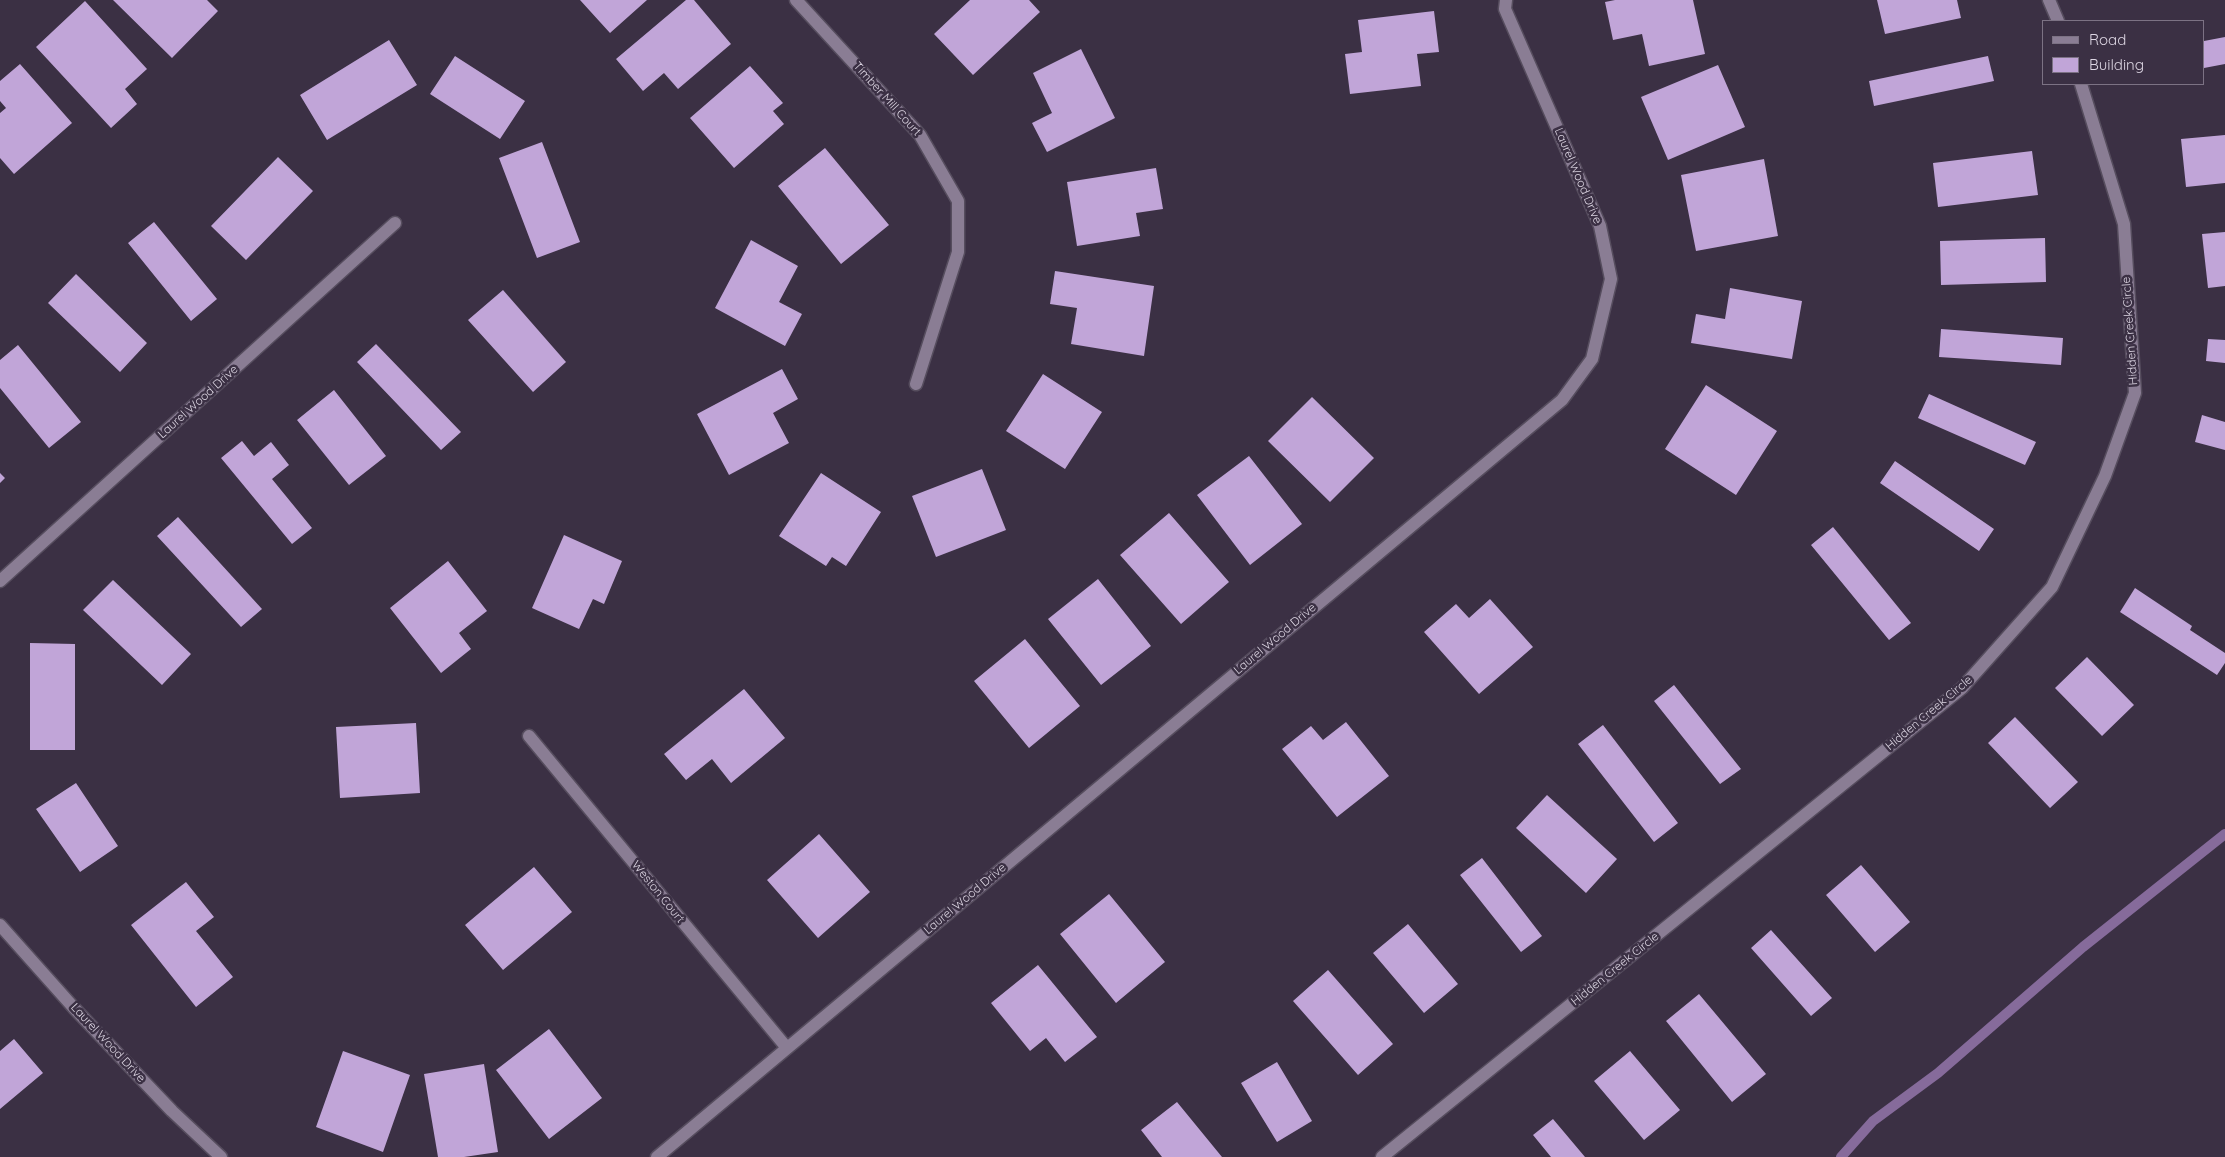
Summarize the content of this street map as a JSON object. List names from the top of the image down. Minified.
{"streets":{"street":["Timber Mill Court","Laurel Wood Drive","Hidden Creek Circle","Weston Court"]},"crossings":[["Laurel Wood Drive","Weston Court"]],"legend":["Road","Building"]}
